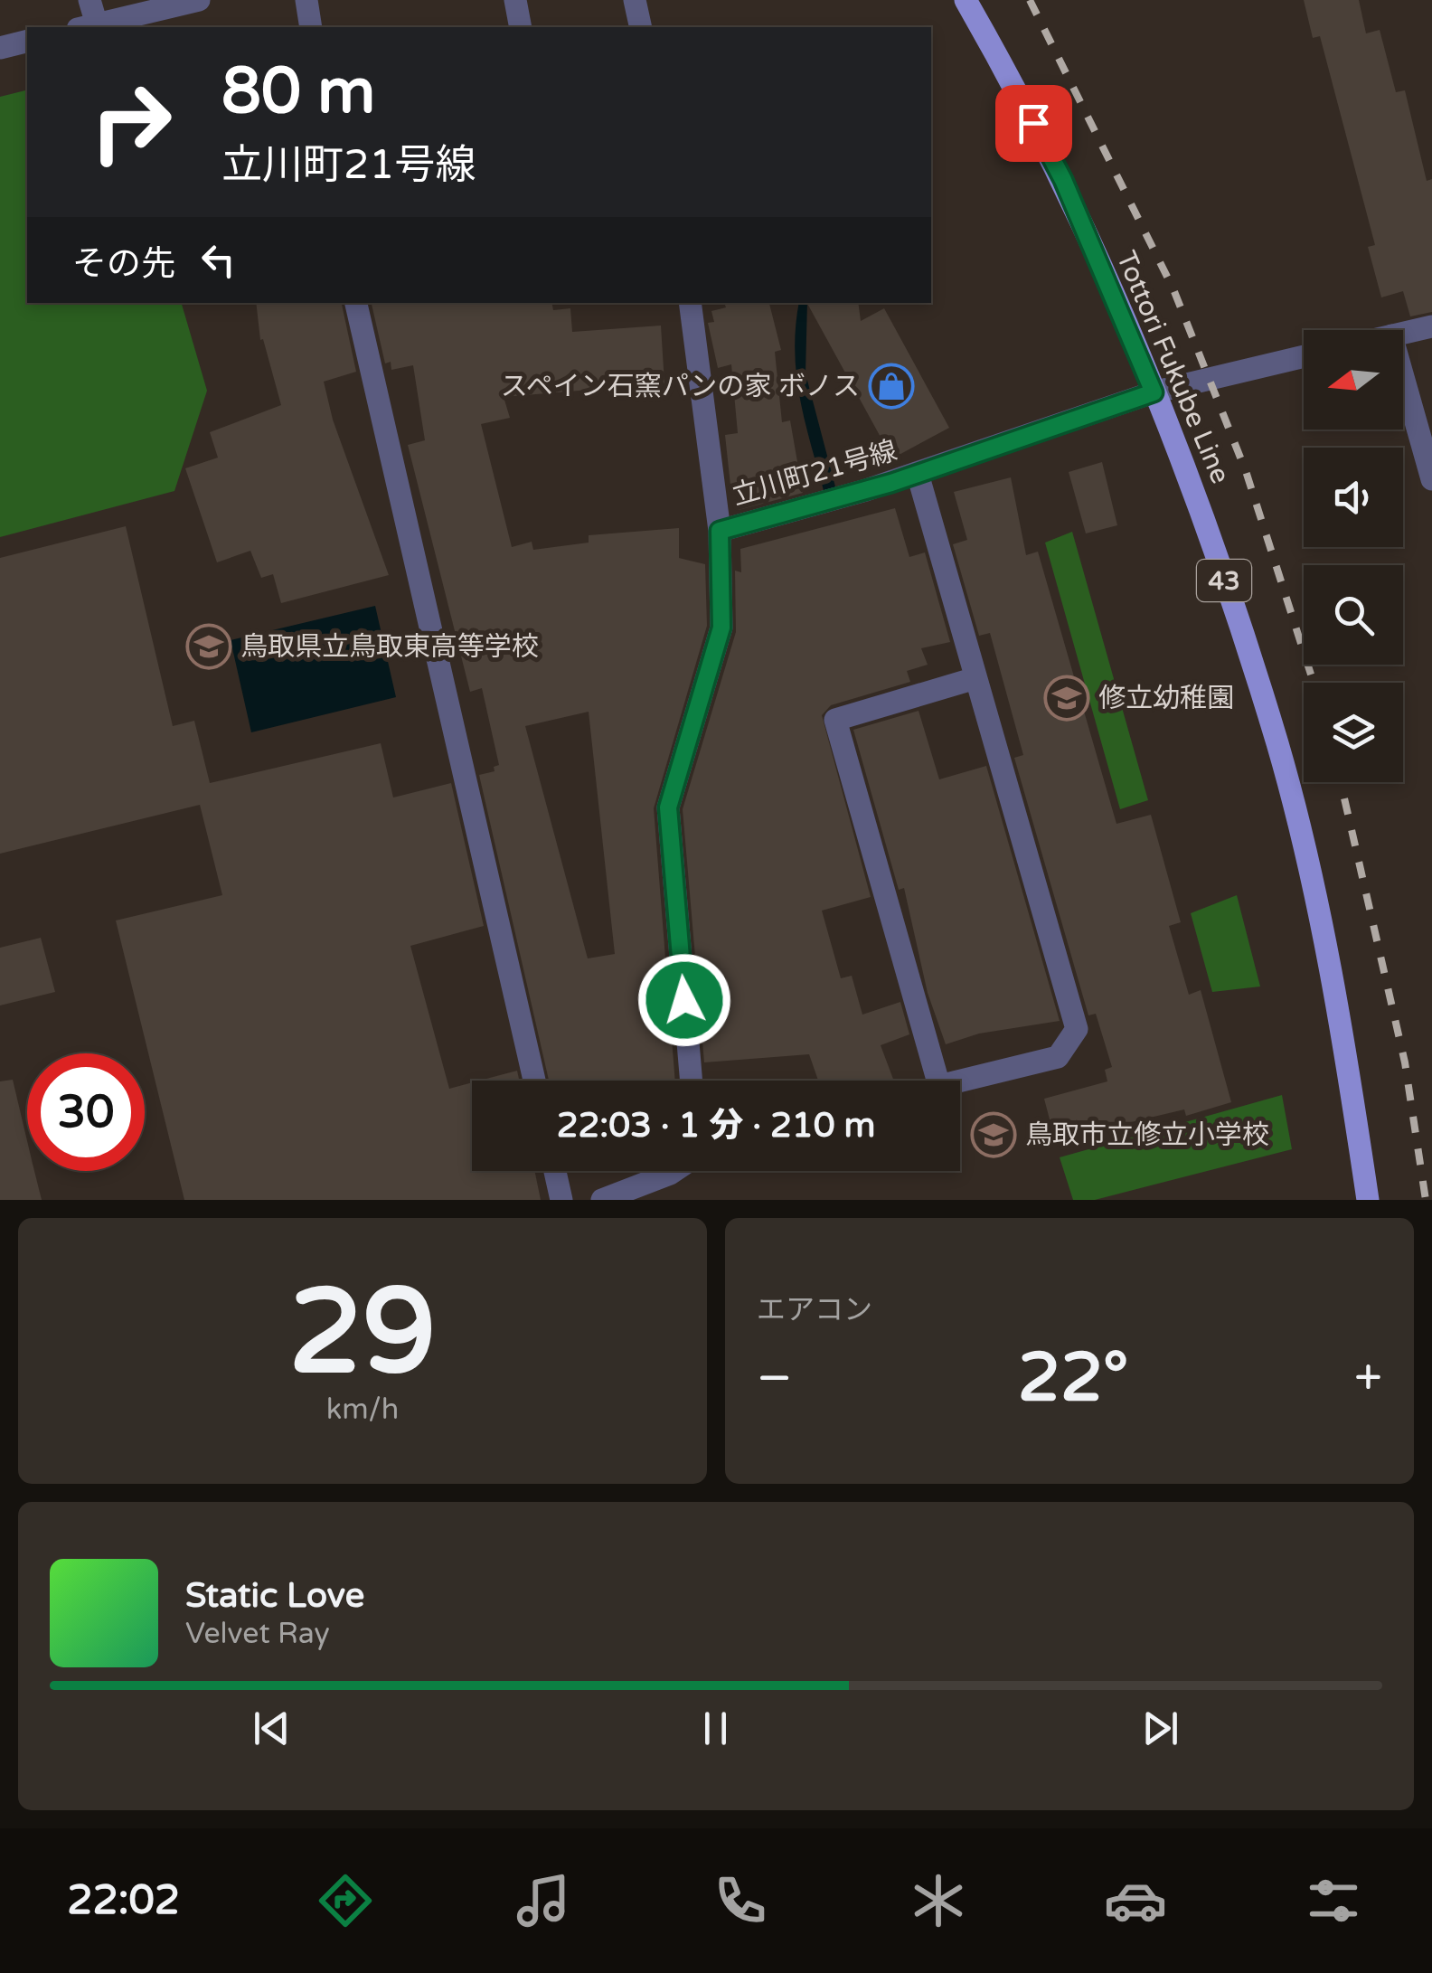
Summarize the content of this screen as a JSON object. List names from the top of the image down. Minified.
{"streets":{"main road":["Tottori Fukube Line","43"],"street":["立川町21号線"]},"crossings":[["Tottori Fukube Line","立川町21号線"]],"places":{"shop":["スペイン石窯パンの家 ボノス"],"school or university":["鳥取県立鳥取東高等学校","修立幼稚園","鳥取市立修立小学校"]},"north":"left","page":{"turn":["80 m","立川町21号線"],"then":"その先","limit":"30","trip":"22:03 · 1 分 · 210 m","tile":[["29","km/h"],"エアコン"],"heat":["−","22°","+"],"song":["Static Love","Velvet Ray"],"tabs":"22:02"}}
